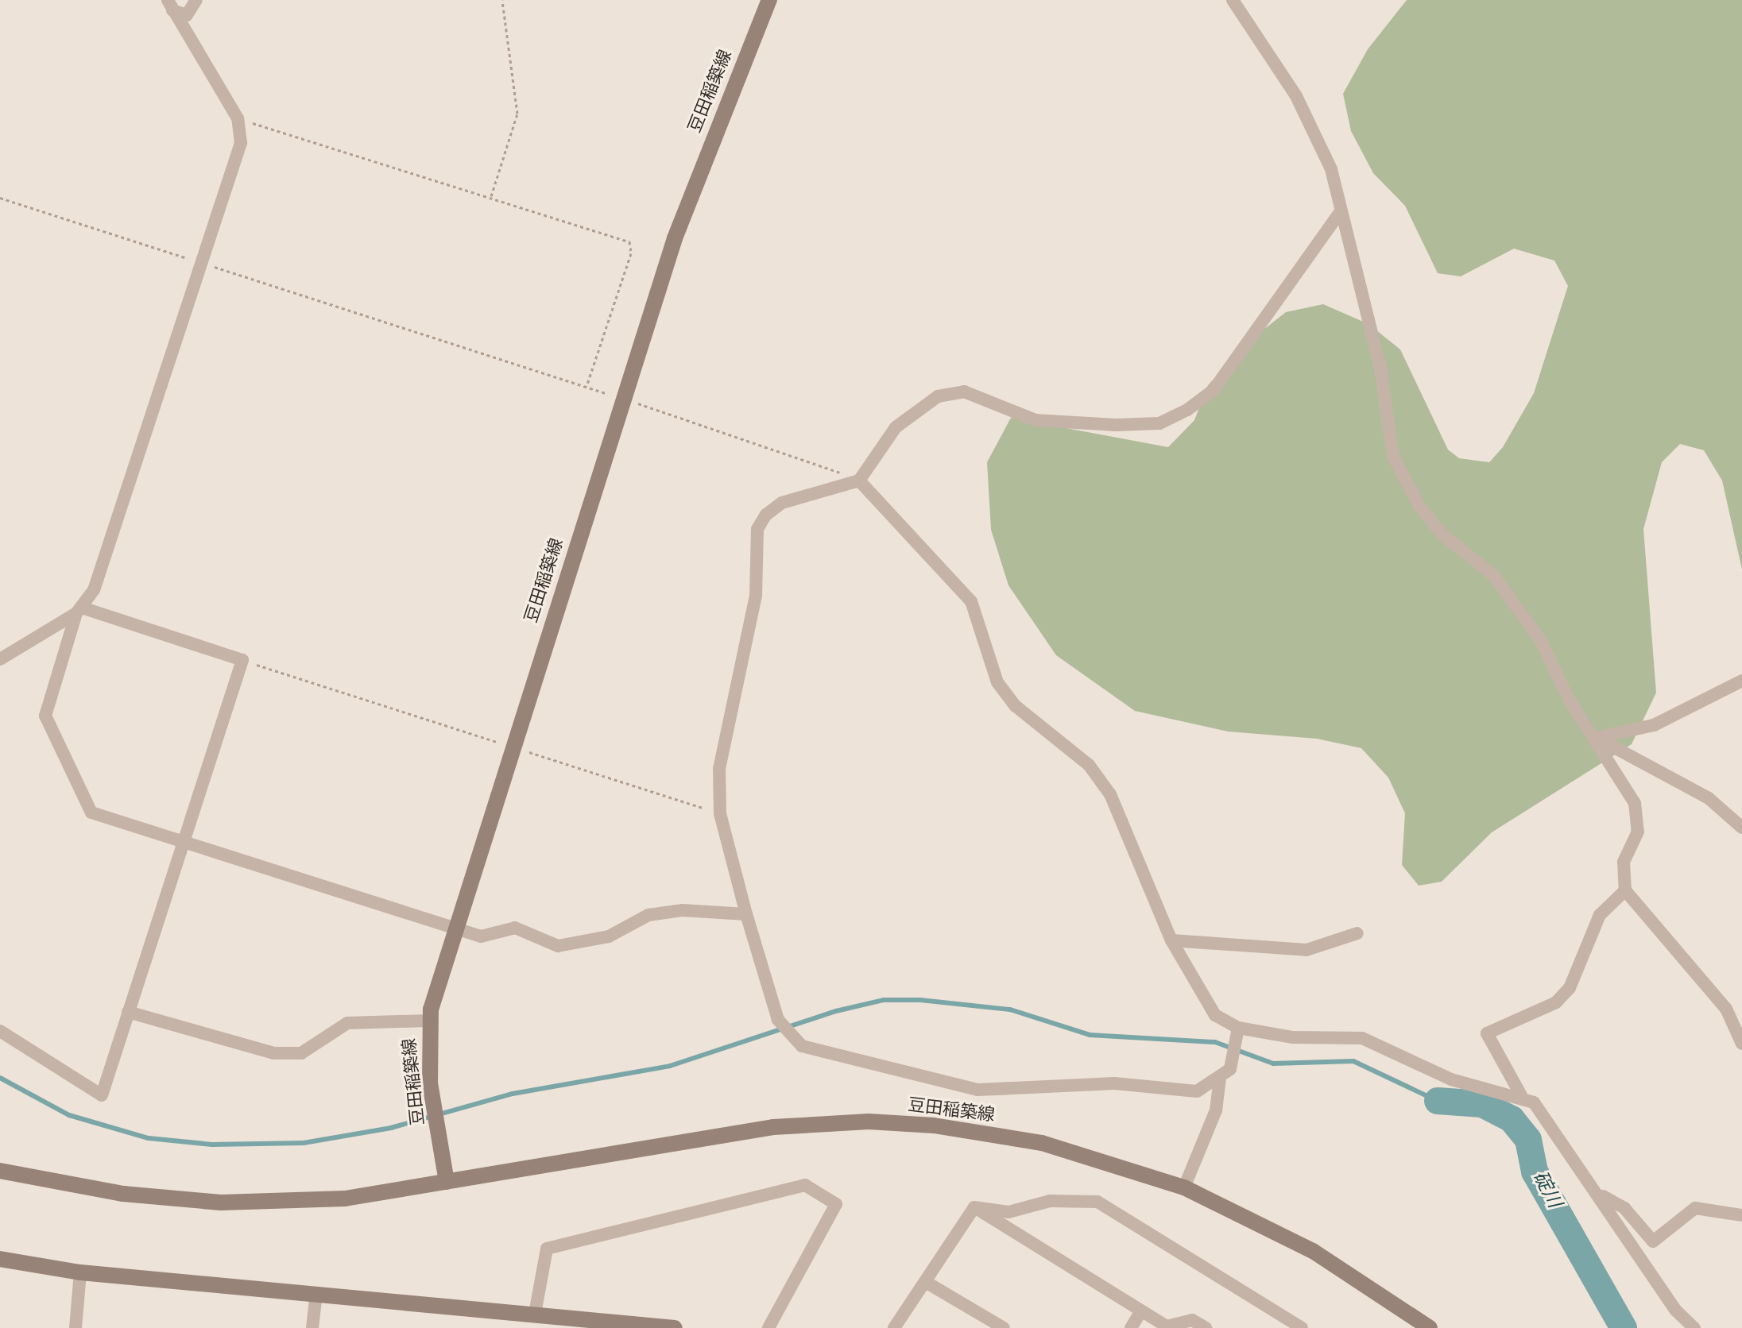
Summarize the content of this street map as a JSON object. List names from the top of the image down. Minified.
{"streets":{"main road":["豆田稲築線"]},"water":["碇川"]}
